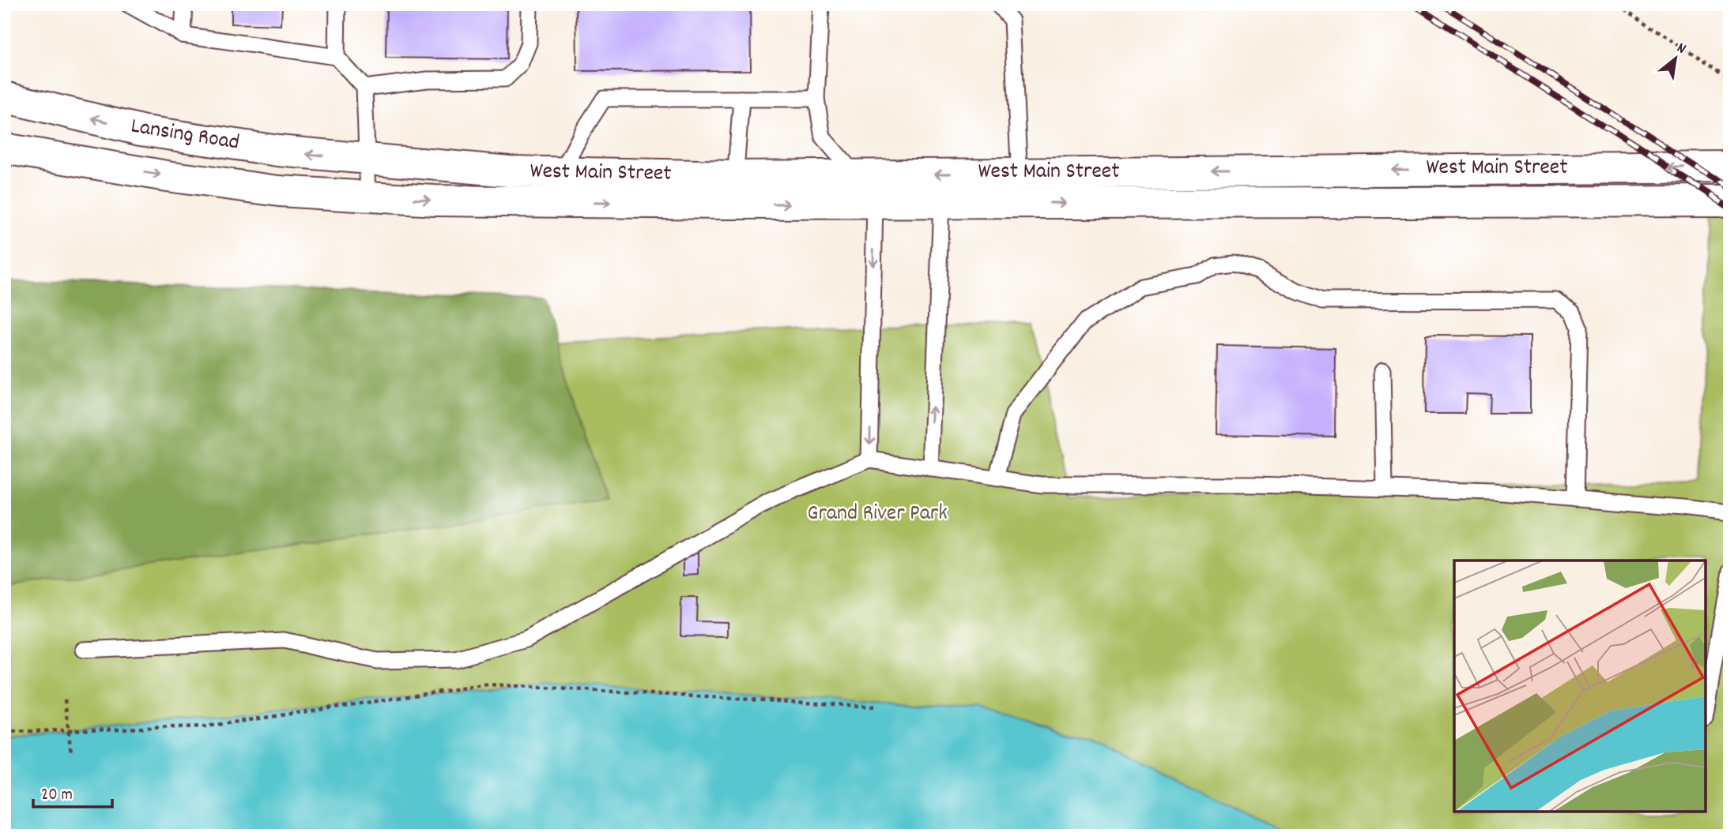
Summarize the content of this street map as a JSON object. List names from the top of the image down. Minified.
{"streets":{"main road":["Lansing Road","West Main Street"]},"crossings":[["Lansing Road","West Main Street"]],"parks":["Grand River Park"],"scale_bar":"20 m","north":"top right"}
